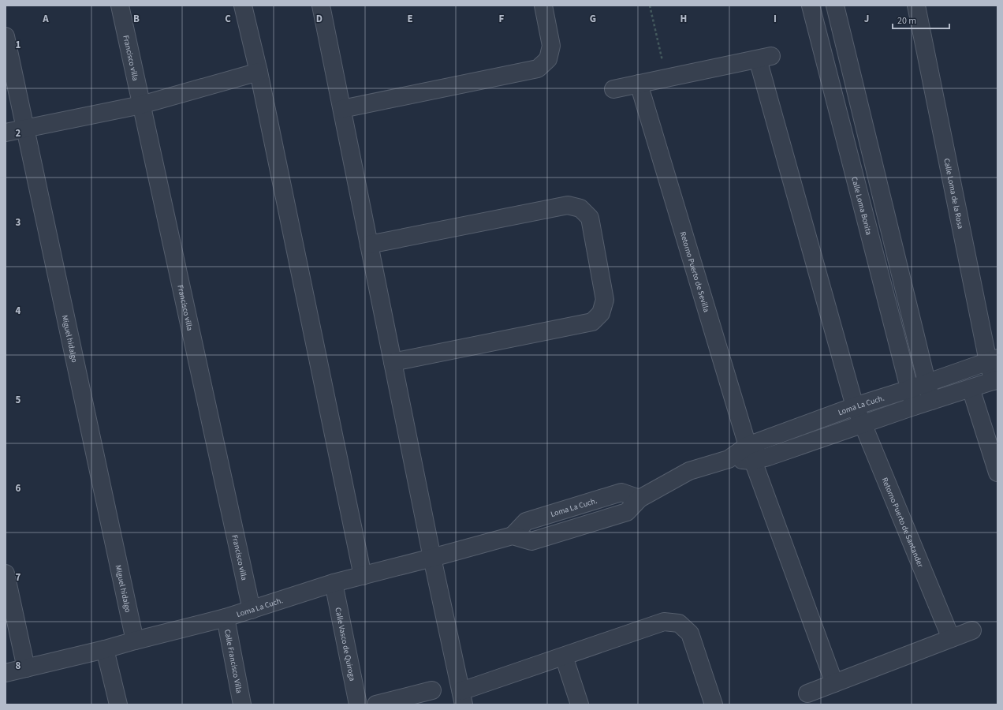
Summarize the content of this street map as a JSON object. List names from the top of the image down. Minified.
{"streets":{"street":["Francisco villa","Calle Loma de la Rosa","Calle Loma Bonita","Retorno Puerto de Sevilla","Miguel hidalgo","Loma La Cuch.","Retorno Puerto de Santander","Calle Vasco de Quiroga","Calle Francisco Villa"]},"crossings":[["Francisco villa","Loma La Cuch."],["Calle Loma de la Rosa","Loma La Cuch."],["Calle Loma Bonita","Loma La Cuch."],["Retorno Puerto de Sevilla","Loma La Cuch."],["Miguel hidalgo","Loma La Cuch."],["Loma La Cuch.","Retorno Puerto de Santander"],["Loma La Cuch.","Calle Vasco de Quiroga"],["Loma La Cuch.","Calle Francisco Villa"]],"scale_bar":"20 m","grid":{"columns":["A","B","C","D","E","F","G","H","I","J"],"rows":["1","2","3","4","5","6","7","8"]}}
